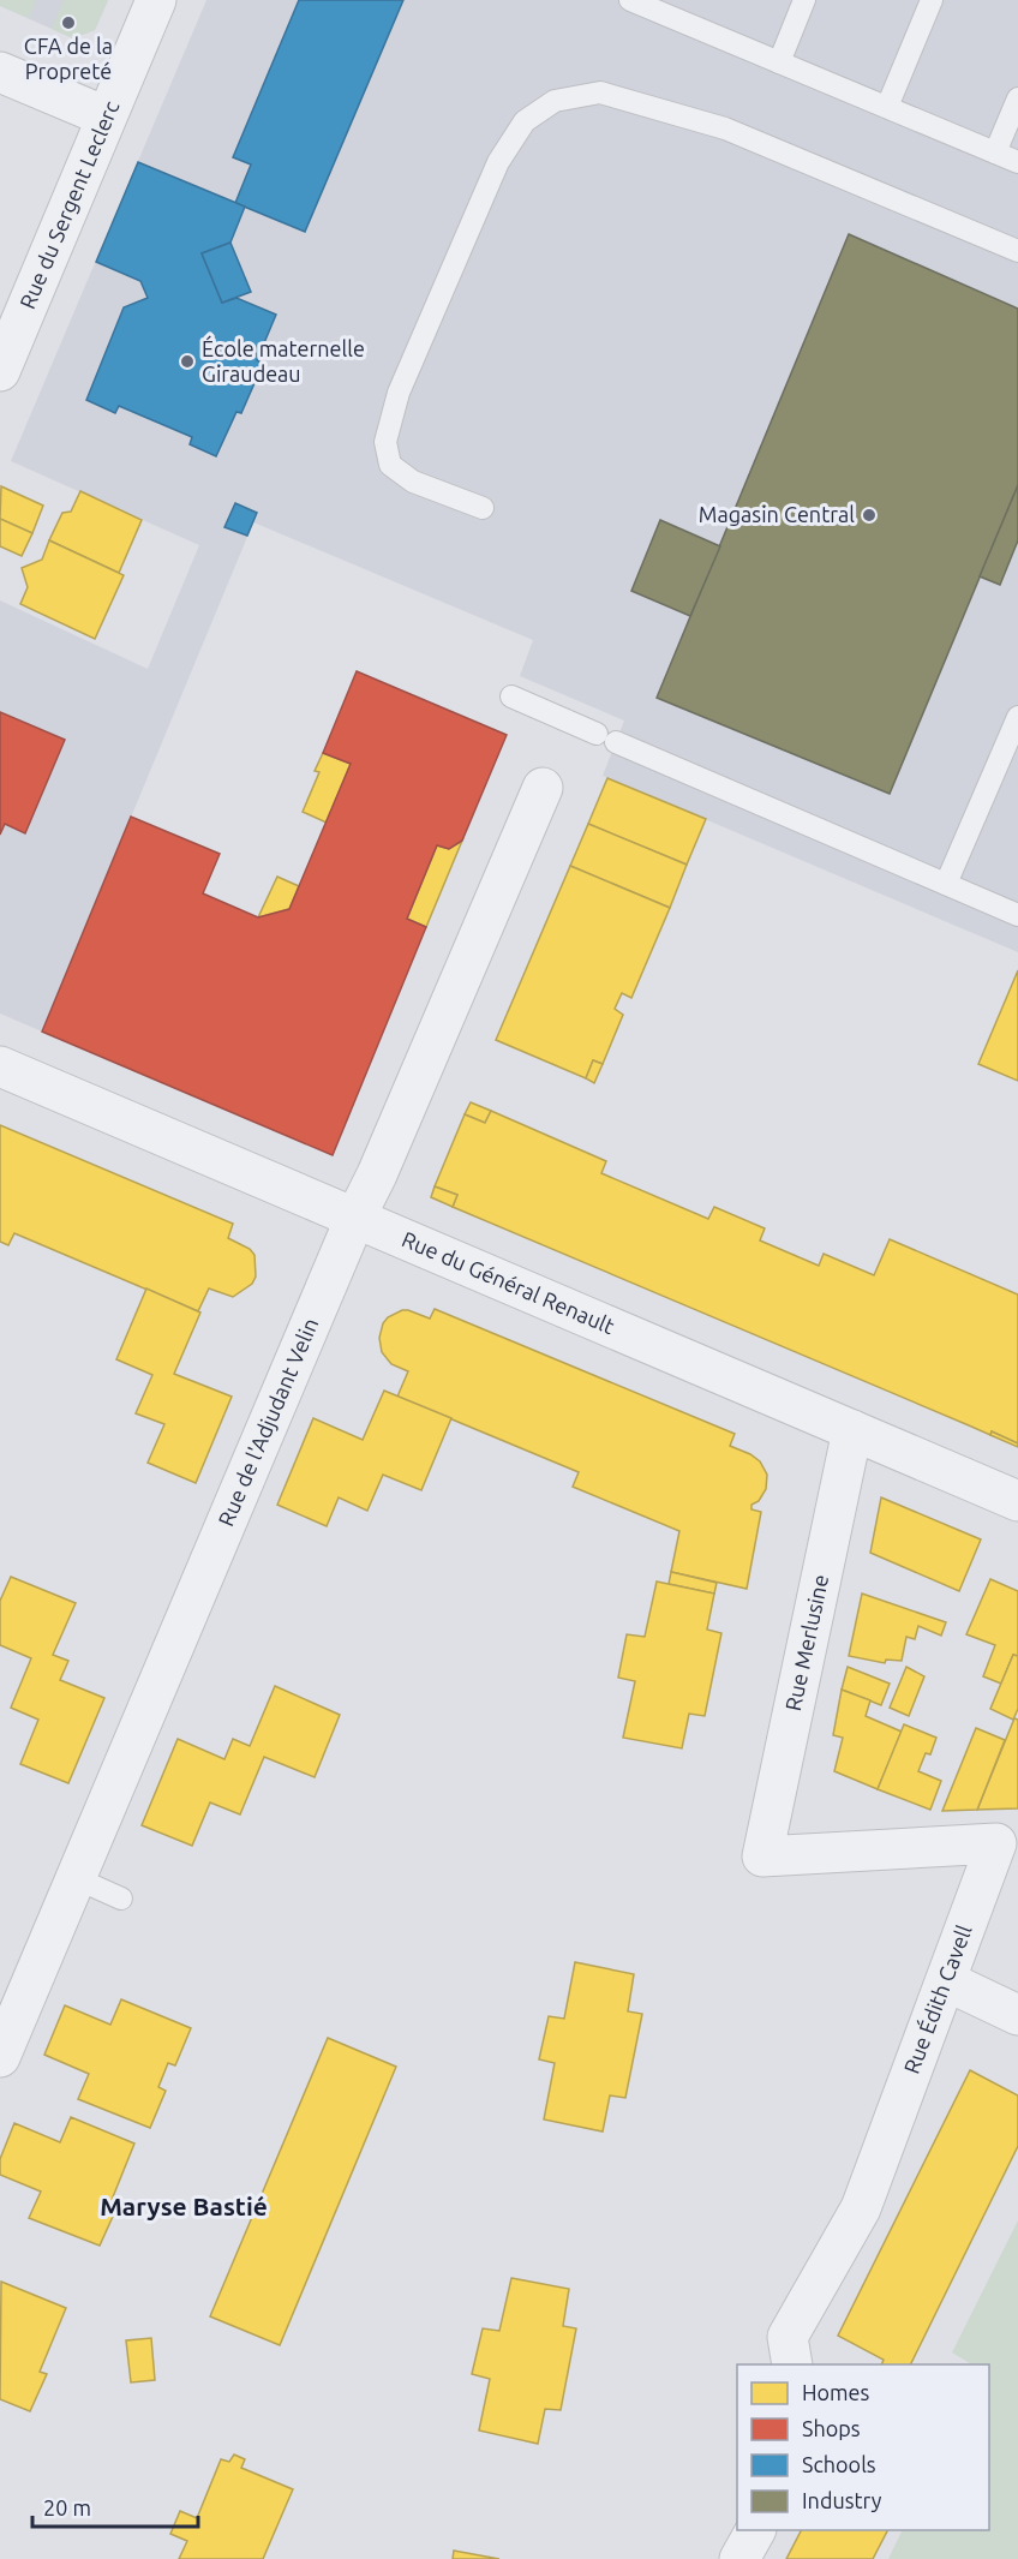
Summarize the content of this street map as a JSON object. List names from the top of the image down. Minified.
{"streets":{"street":["Rue du Sergent Leclerc","Rue du Général Renault","Rue de l'Adjudant Velin","Rue Merlusine","Rue Édith Cavell"]},"crossings":[["Rue du Général Renault","Rue de l'Adjudant Velin"],["Rue du Général Renault","Rue Merlusine"],["Rue Merlusine","Rue Édith Cavell"]],"districts":["Maryse Bastié"],"places":["CFA de la Propreté","École maternelle Giraudeau","Magasin Central"],"legend":["Homes","Shops","Schools","Industry"],"scale_bar":"20 m"}
